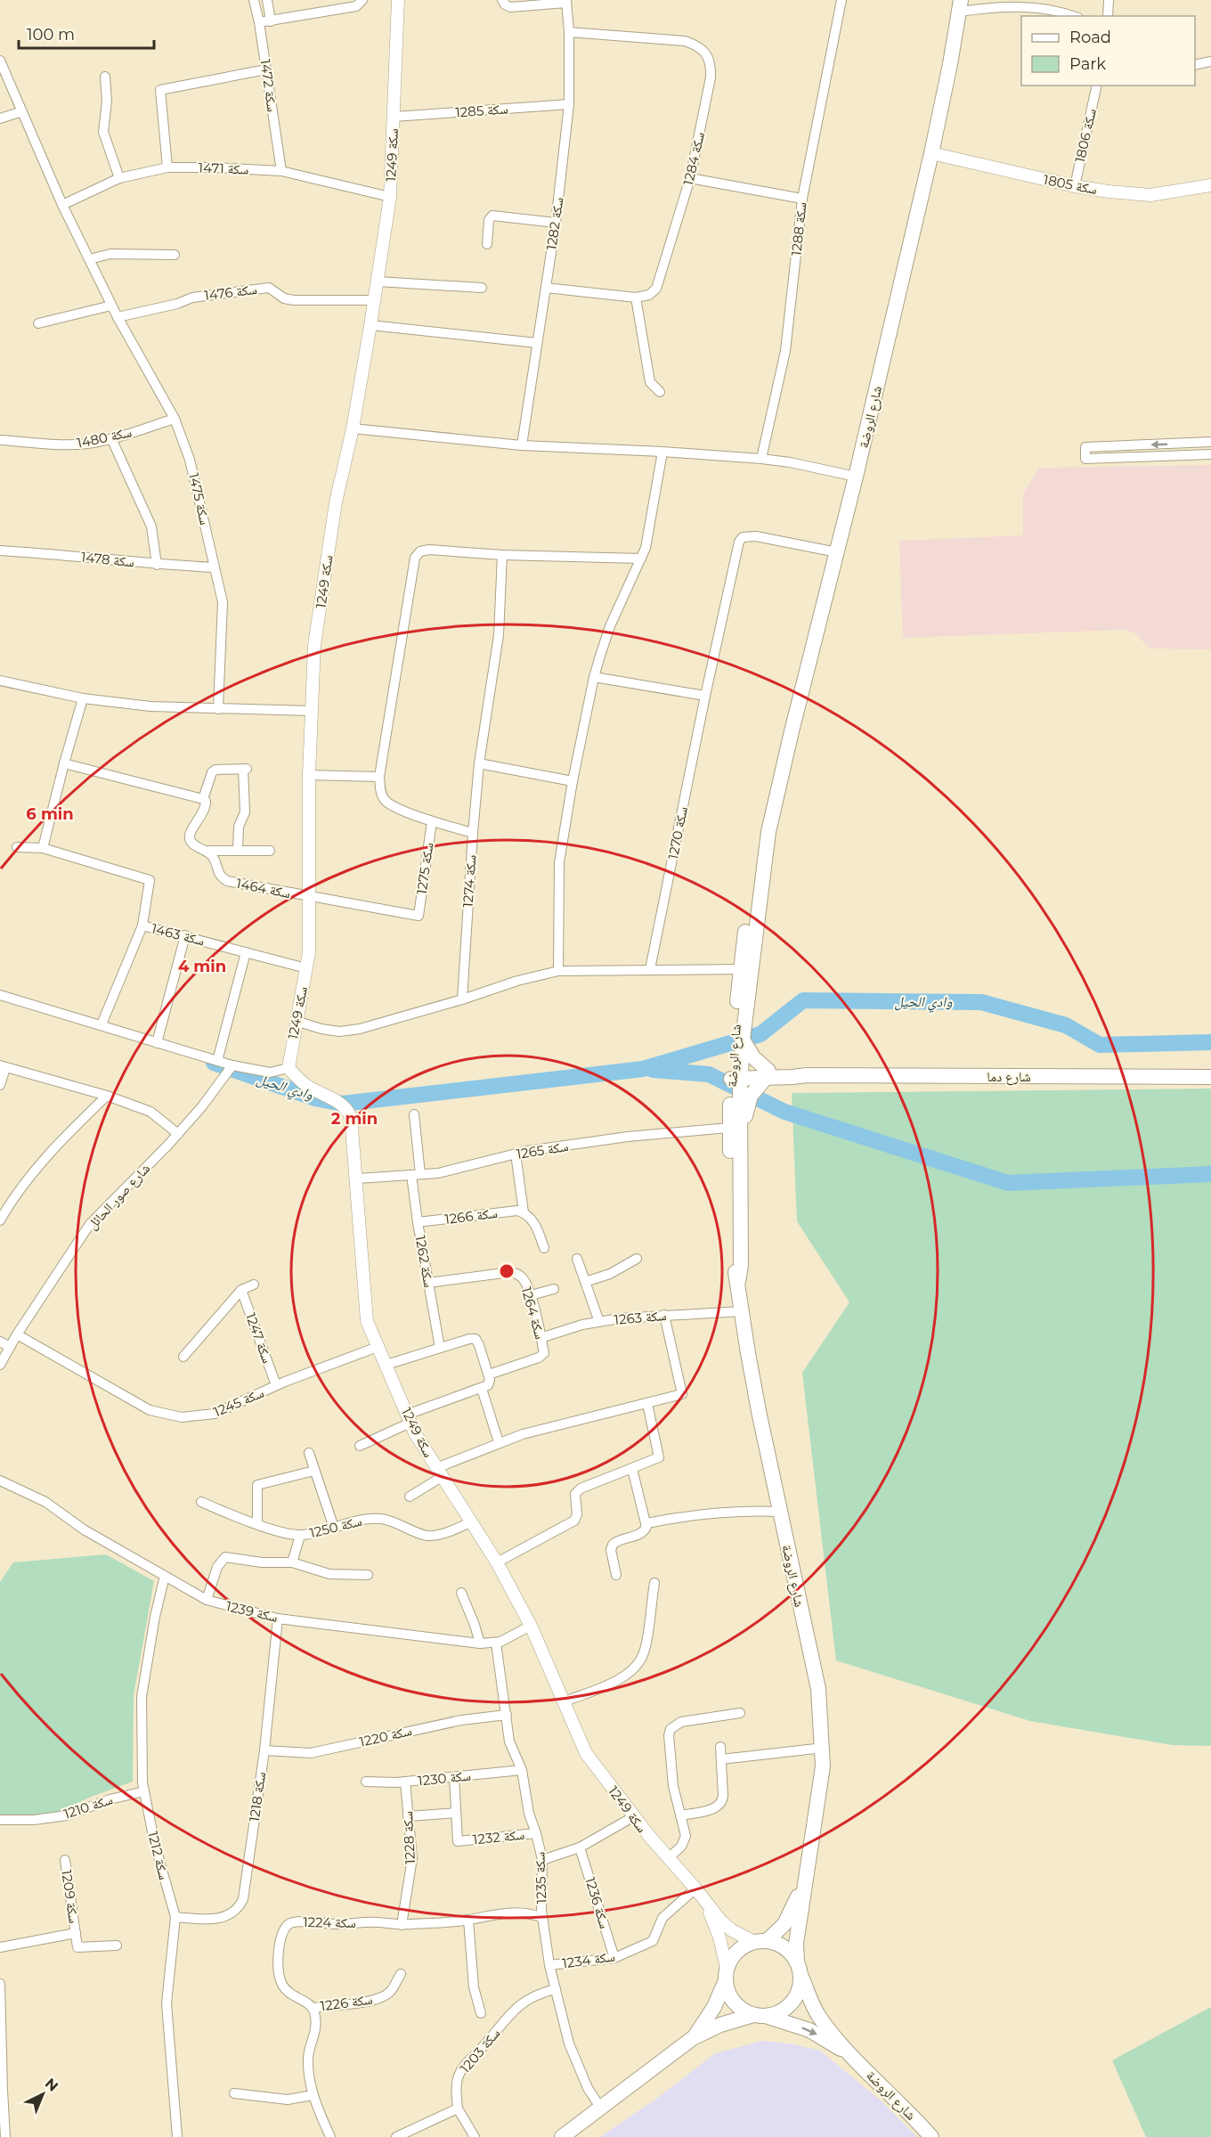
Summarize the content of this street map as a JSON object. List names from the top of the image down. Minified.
{"streets":{"main road":["شارع الروضة","شارع دما"],"street":["سكة 1472","سكة 1285","سكة 1806","سكة 1249","سكة 1284","سكة 1471","سكة 1805","سكة 1282","سكة 1288","سكة 1476","سكة 1480","سكة 1475","سكة 1478","سكة 1270","سكة 1275","سكة 1274","سكة 1464","سكة 1463","سكة 1265","شارع صور الحائل","سكة 1266","سكة 1262","سكة 1264","سكة 1263","سكة 1247","سكة 1245","سكة 1250","سكة 1239","سكة 1220","سكة 1230","سكة 1218","سكة 1210","سكة 1232","سكة 1228","سكة 1212","سكة 1235","سكة 1209","سكة 1236","سكة 1224","سكة 1234","سكة 1226","سكة 1203"]},"crossings":[["سكة 1472","سكة 1471"],["سكة 1285","سكة 1249"],["سكة 1285","سكة 1282"],["سكة 1806","سكة 1805"],["سكة 1249","سكة 1471"],["سكة 1249","سكة 1476"],["سكة 1249","شارع الروضة"],["سكة 1249","سكة 1464"],["سكة 1249","سكة 1463"],["سكة 1249","سكة 1265"],["سكة 1249","سكة 1245"],["سكة 1249","سكة 1250"],["سكة 1249","سكة 1239"],["سكة 1249","سكة 1234"],["سكة 1284","سكة 1282"],["سكة 1471","سكة 1475"],["سكة 1805","شارع الروضة"],["سكة 1476","سكة 1475"],["شارع الروضة","سكة 1270"],["شارع الروضة","شارع دما"],["شارع الروضة","سكة 1265"],["شارع الروضة","سكة 1263"],["سكة 1480","سكة 1475"],["سكة 1475","سكة 1478"],["سكة 1275","سكة 1464"],["سكة 1265","سكة 1262"],["شارع صور الحائل","سكة 1245"],["سكة 1266","سكة 1262"],["سكة 1262","سكة 1264"],["سكة 1264","سكة 1263"],["سكة 1247","سكة 1245"],["سكة 1239","سكة 1218"],["سكة 1239","سكة 1212"],["سكة 1239","سكة 1235"],["سكة 1220","سكة 1218"],["سكة 1220","سكة 1235"],["سكة 1230","سكة 1232"],["سكة 1230","سكة 1228"],["سكة 1230","سكة 1235"],["سكة 1218","سكة 1212"],["سكة 1210","سكة 1212"],["سكة 1232","سكة 1235"],["سكة 1228","سكة 1224"],["سكة 1235","سكة 1224"],["سكة 1235","سكة 1234"],["سكة 1235","سكة 1203"],["سكة 1236","سكة 1234"],["سكة 1224","سكة 1226"]],"water":["وادي الحيل"],"legend":["Road","Park"],"scale_bar":"100 m","north":"top right","rings":["6 min","4 min","2 min"]}
